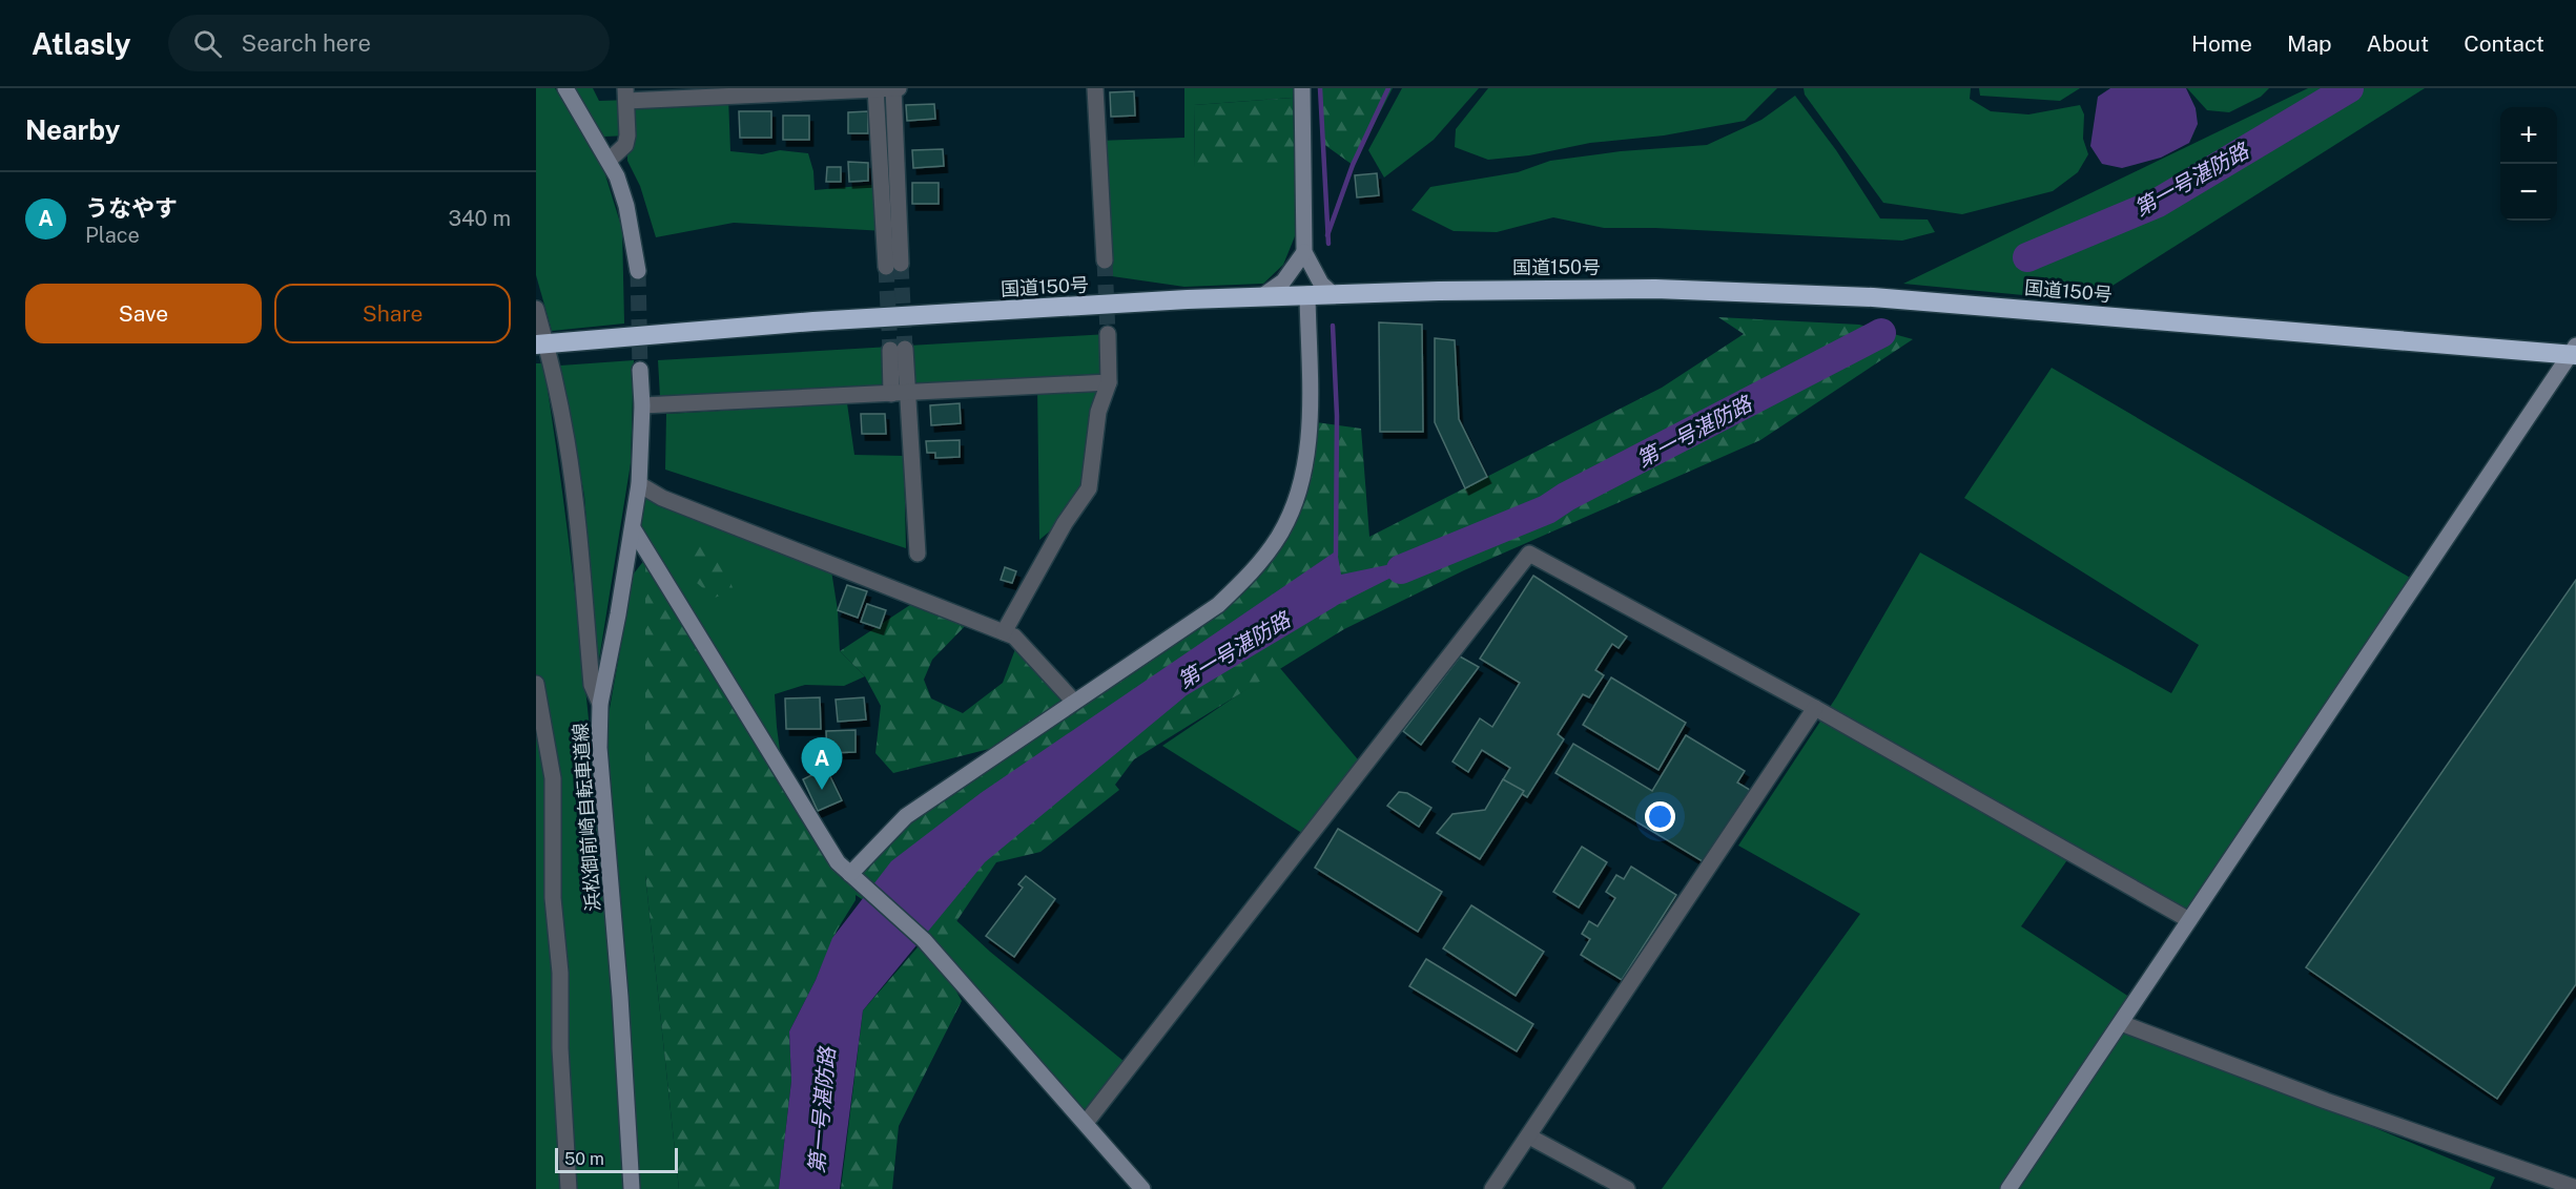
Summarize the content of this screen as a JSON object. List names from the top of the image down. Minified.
{"streets":{"highway":["国道150号"],"street":["浜松御前崎自転車道線"]},"water":["第一号湛防路"],"scale_bar":"50 m","page":{"header":"Atlasly","search":"Search here","nav":["Home","Map","About","Contact"],"heading":"Nearby","map_buttons":["+","−"],"list":[{"mark":"A","name":"うなやす","note":"Place","value":"340 m"}],"buttons":["Save","Share"],"pins":"A","scale":"50 m"}}
